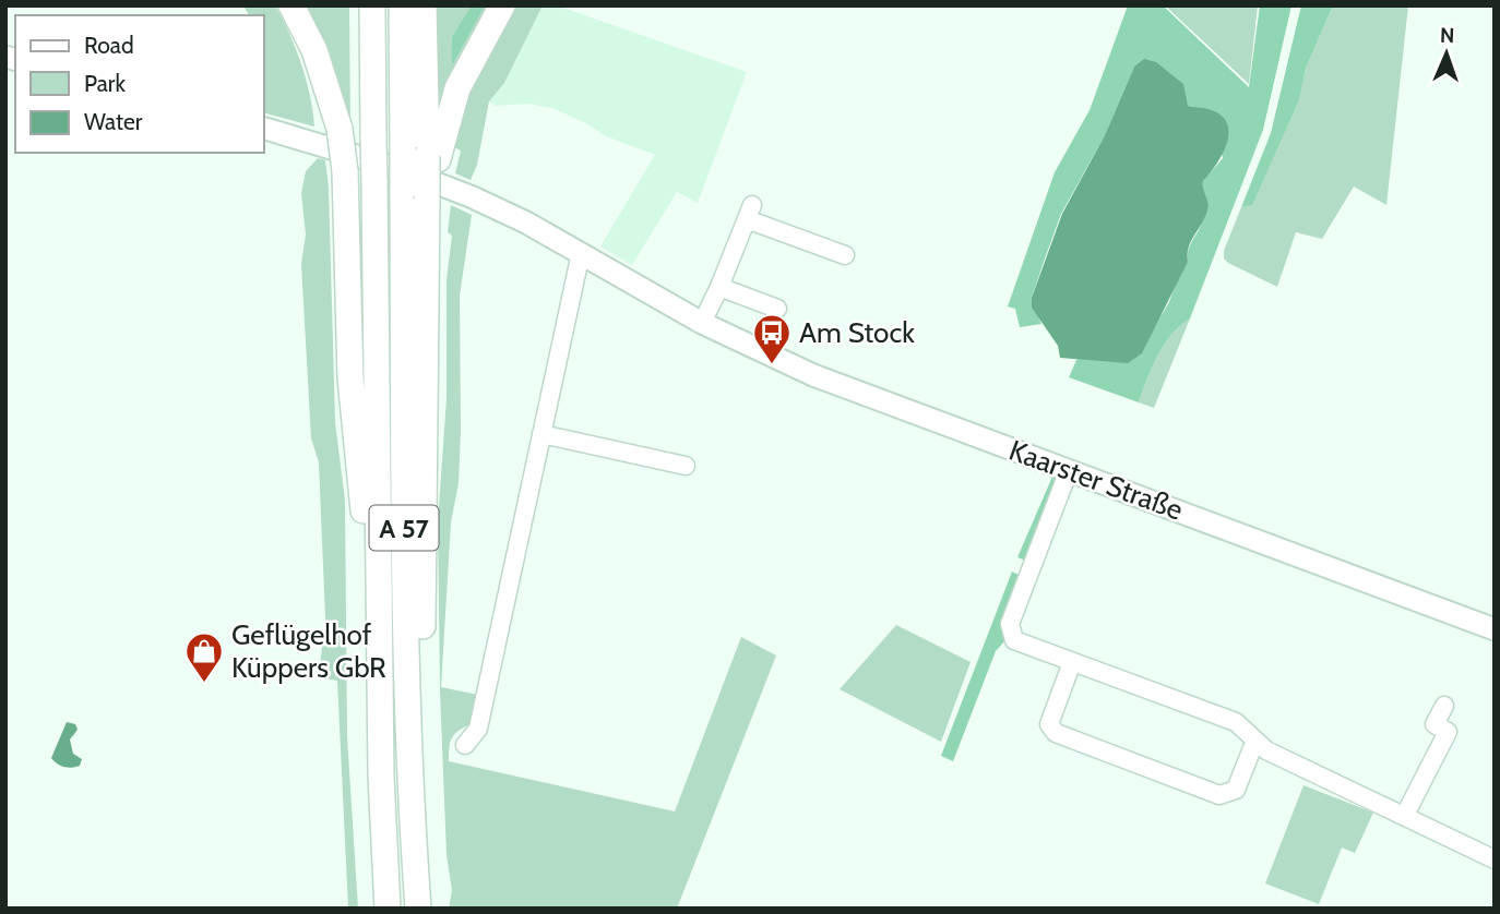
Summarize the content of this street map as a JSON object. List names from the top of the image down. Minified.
{"streets":{"highway":["A 57"],"main road":["Kaarster Straße"]},"places":{"bus stop":["Am Stock"],"shop":["Geflügelhof Küppers GbR"]},"legend":["Road","Park","Water"],"north":"top"}
